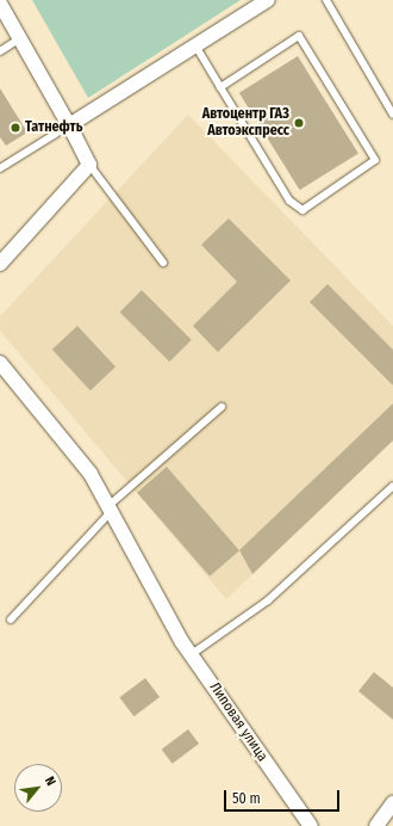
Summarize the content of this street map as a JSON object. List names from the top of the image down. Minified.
{"streets":{"street":["Липовая улица"]},"places":["Автоцентр ГАЗ Автоэкспресс","Татнефть"],"scale_bar":"50 m","north":"top right"}
